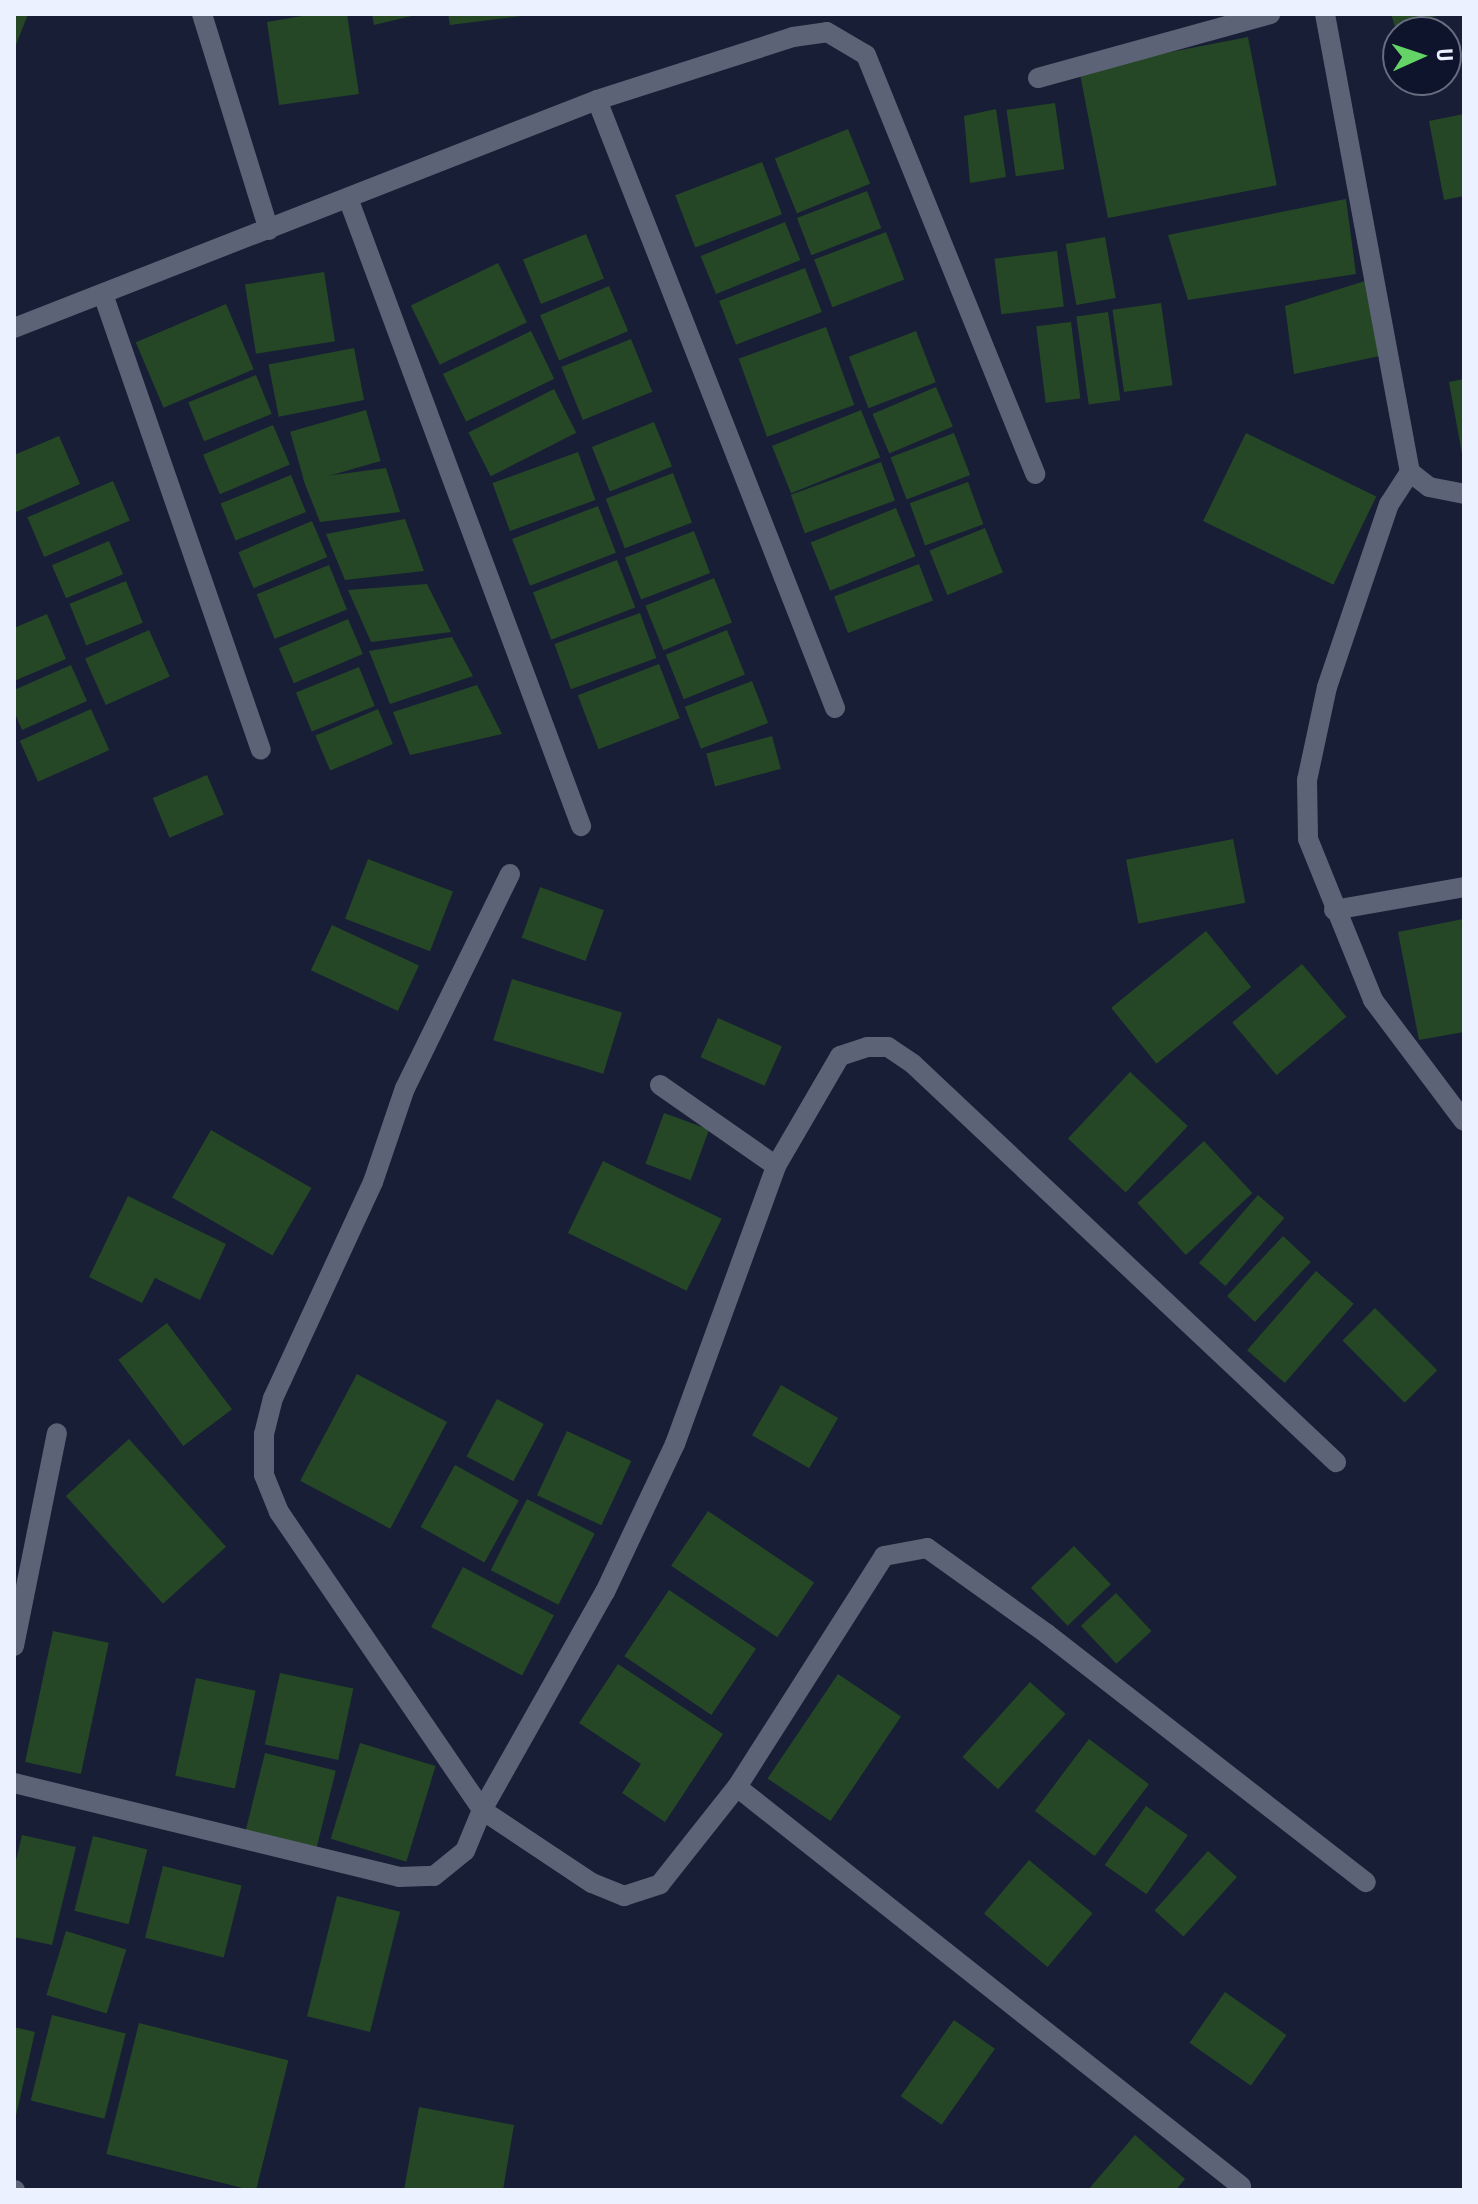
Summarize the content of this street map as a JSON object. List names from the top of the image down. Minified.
{"north":"right"}
